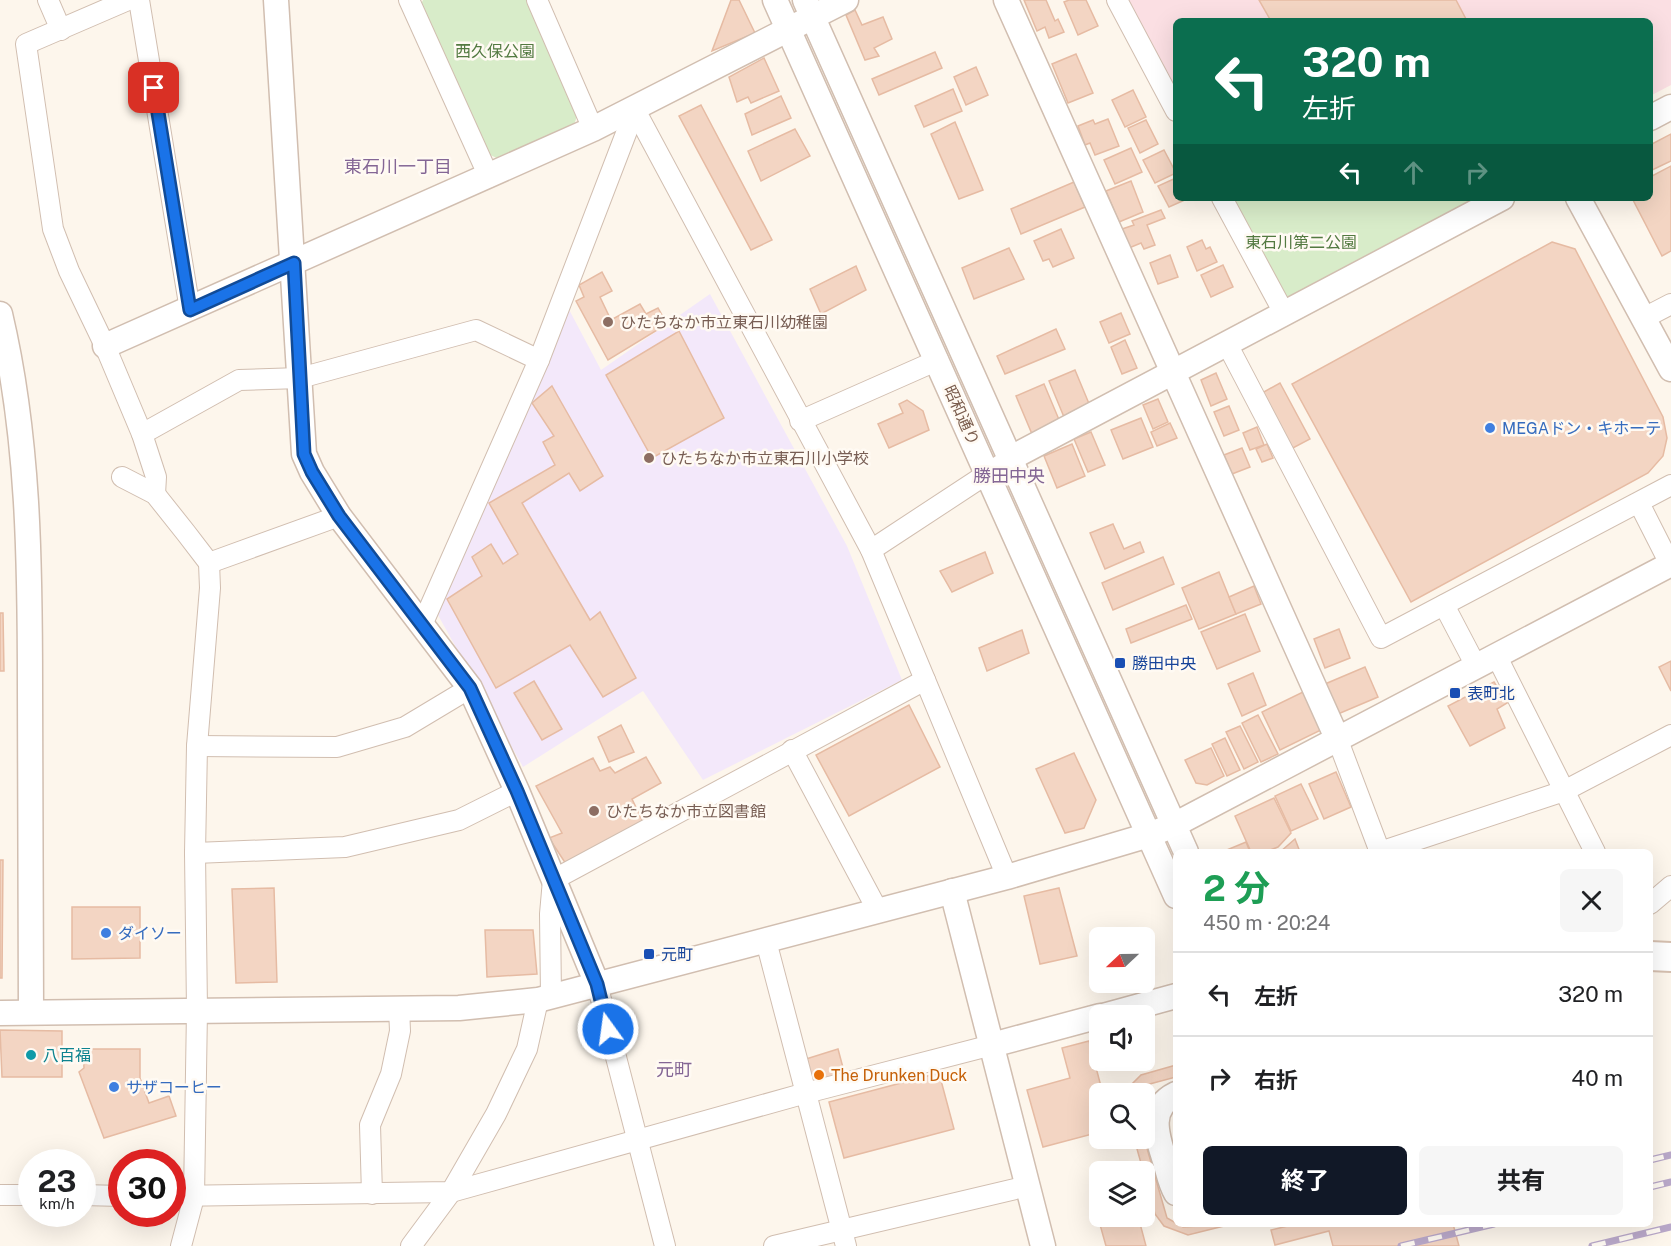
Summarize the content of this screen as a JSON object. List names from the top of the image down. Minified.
{"streets":{"street":["昭和通り"]},"districts":["東石川一丁目","勝田中央","元町"],"parks":["西久保公園","東石川第二公園"],"places":{"other":["ひたちなか市立東石川幼稚園","MEGAドン・キホーテ","ひたちなか市立東石川小学校","ひたちなか市立図書館","ダイソー","八百福","The Drunken Duck","サザコーヒー"],"transit":["勝田中央","表町北","元町"]},"north":"left","page":{"turn":["320 m","左折"],"heading":["2 分","450 m · 20:24"],"list":[{"name":"左折","value":"320 m"},{"name":"右折","value":"40 m"}],"buttons":["終了","共有"],"speed":"23 km/h","limit":"30"}}
